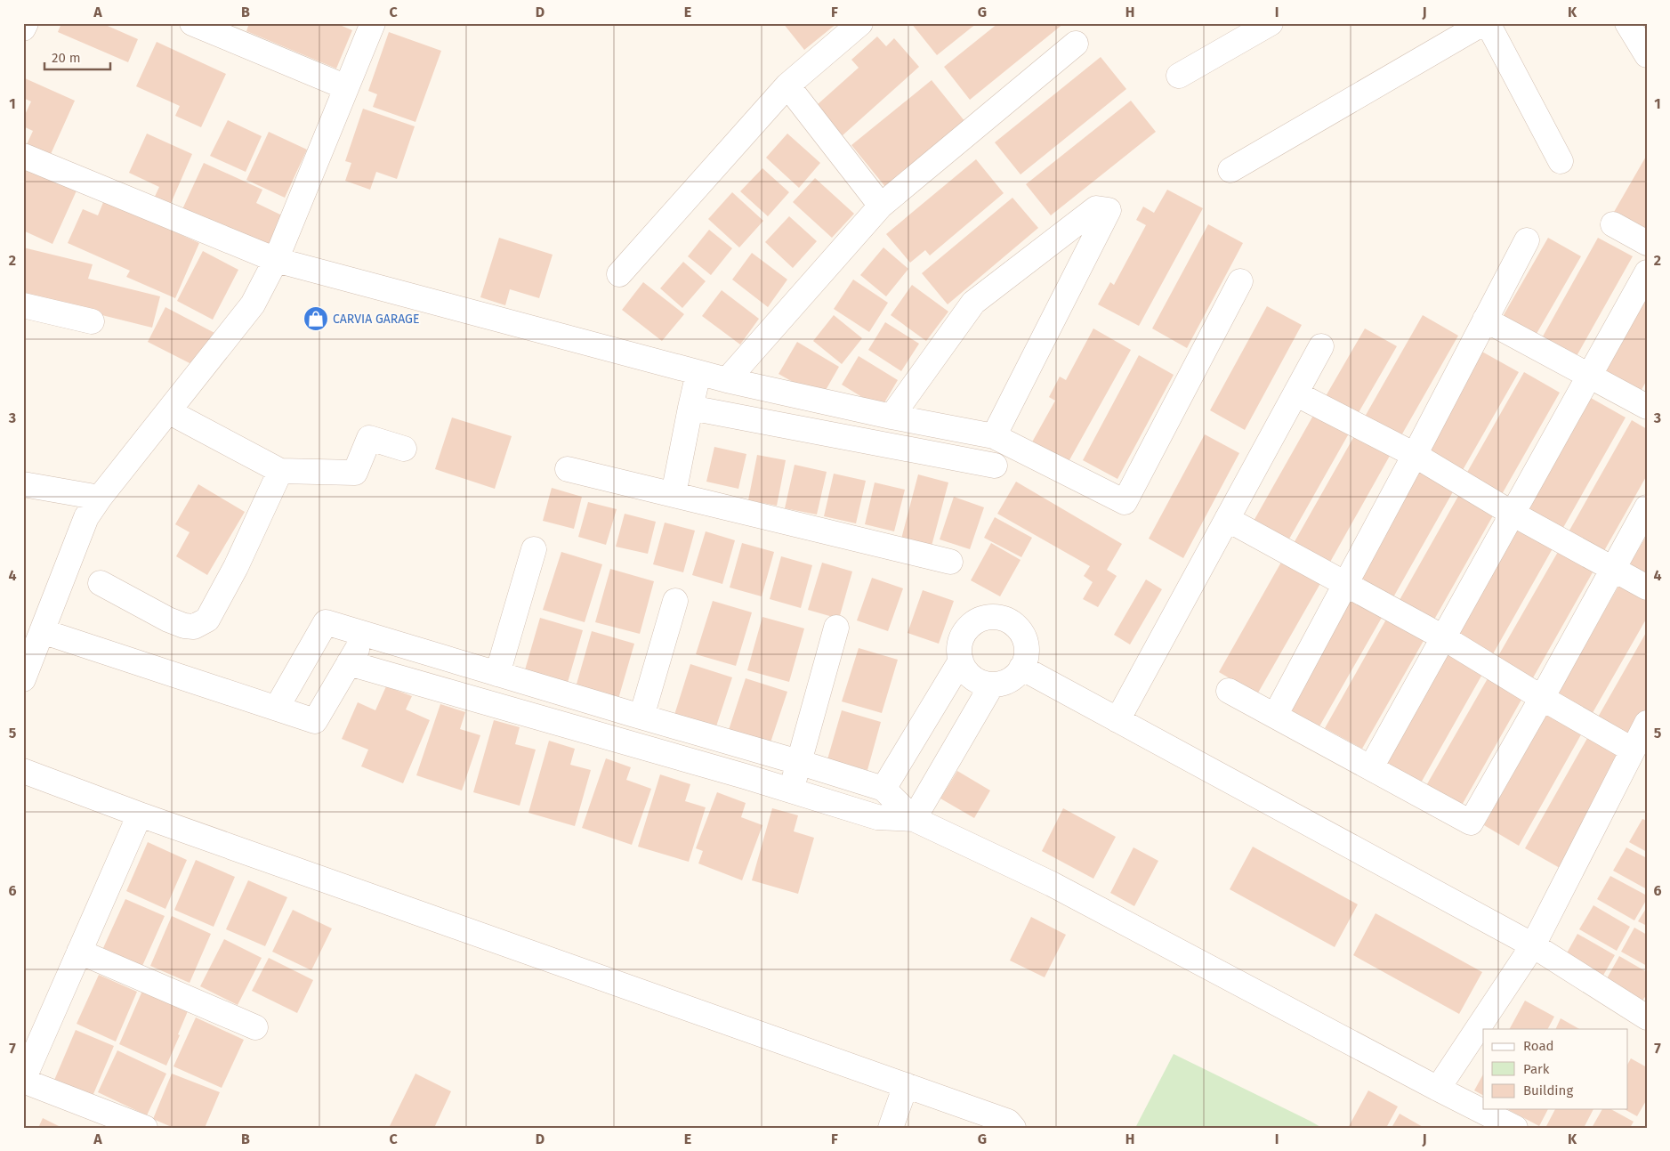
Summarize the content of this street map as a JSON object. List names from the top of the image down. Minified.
{"places":{"shop":["CARVIA GARAGE"]},"legend":["Road","Park","Building"],"scale_bar":"20 m","grid":{"columns":["A","B","C","D","E","F","G","H","I","J","K"],"rows":["1","2","3","4","5","6","7"]}}
